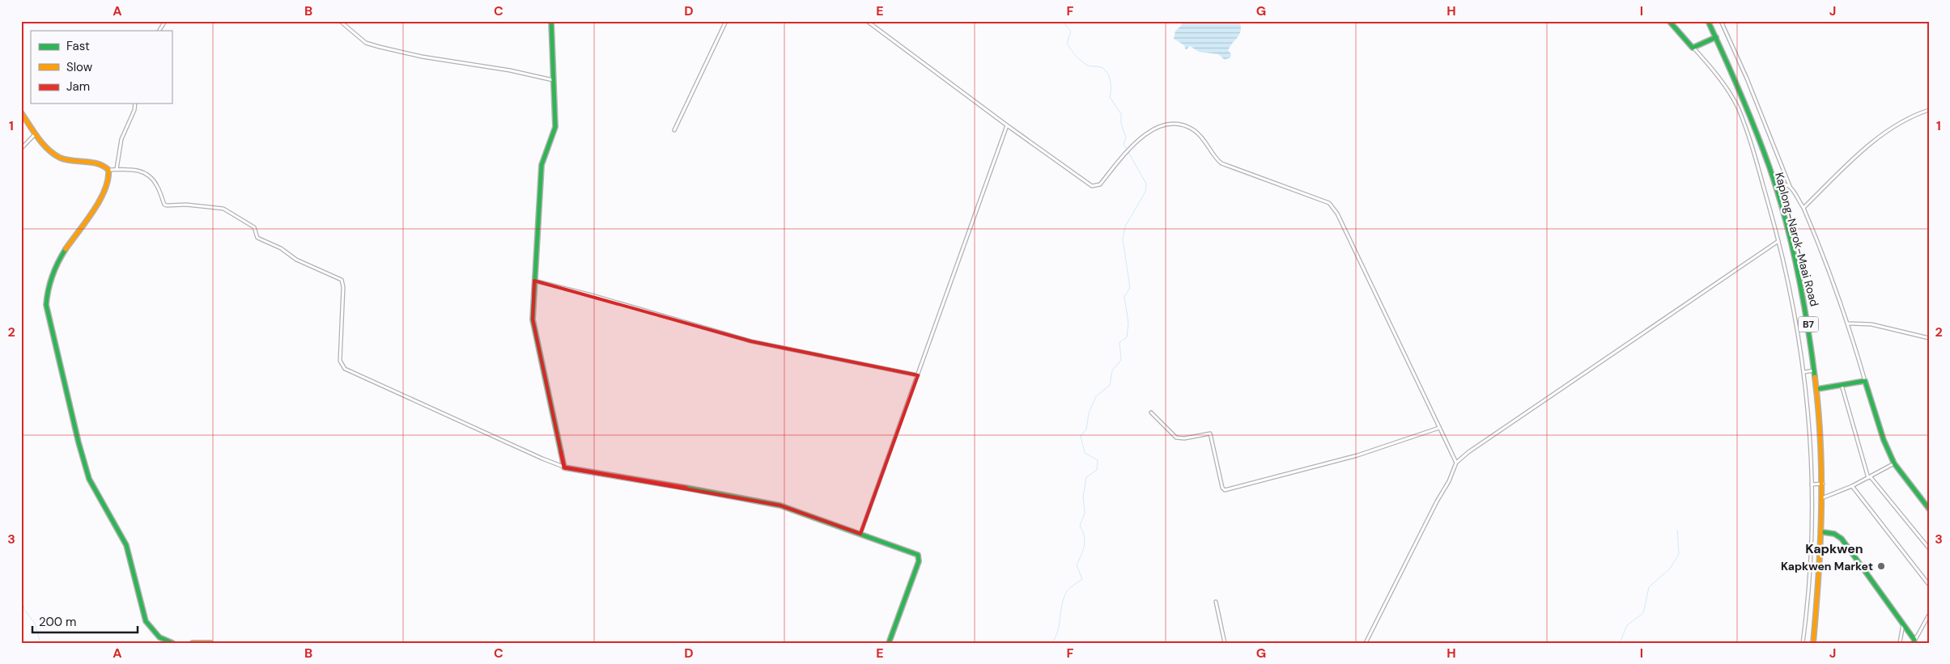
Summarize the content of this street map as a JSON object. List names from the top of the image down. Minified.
{"streets":{"main road":["Kaplong-Narok-Maai Road","B7"]},"districts":["Kapkwen"],"places":["Kapkwen Market"],"legend":["Fast","Slow","Jam"],"scale_bar":"200 m","grid":{"columns":["A","B","C","D","E","F","G","H","I","J"],"rows":["1","2","3"]}}
